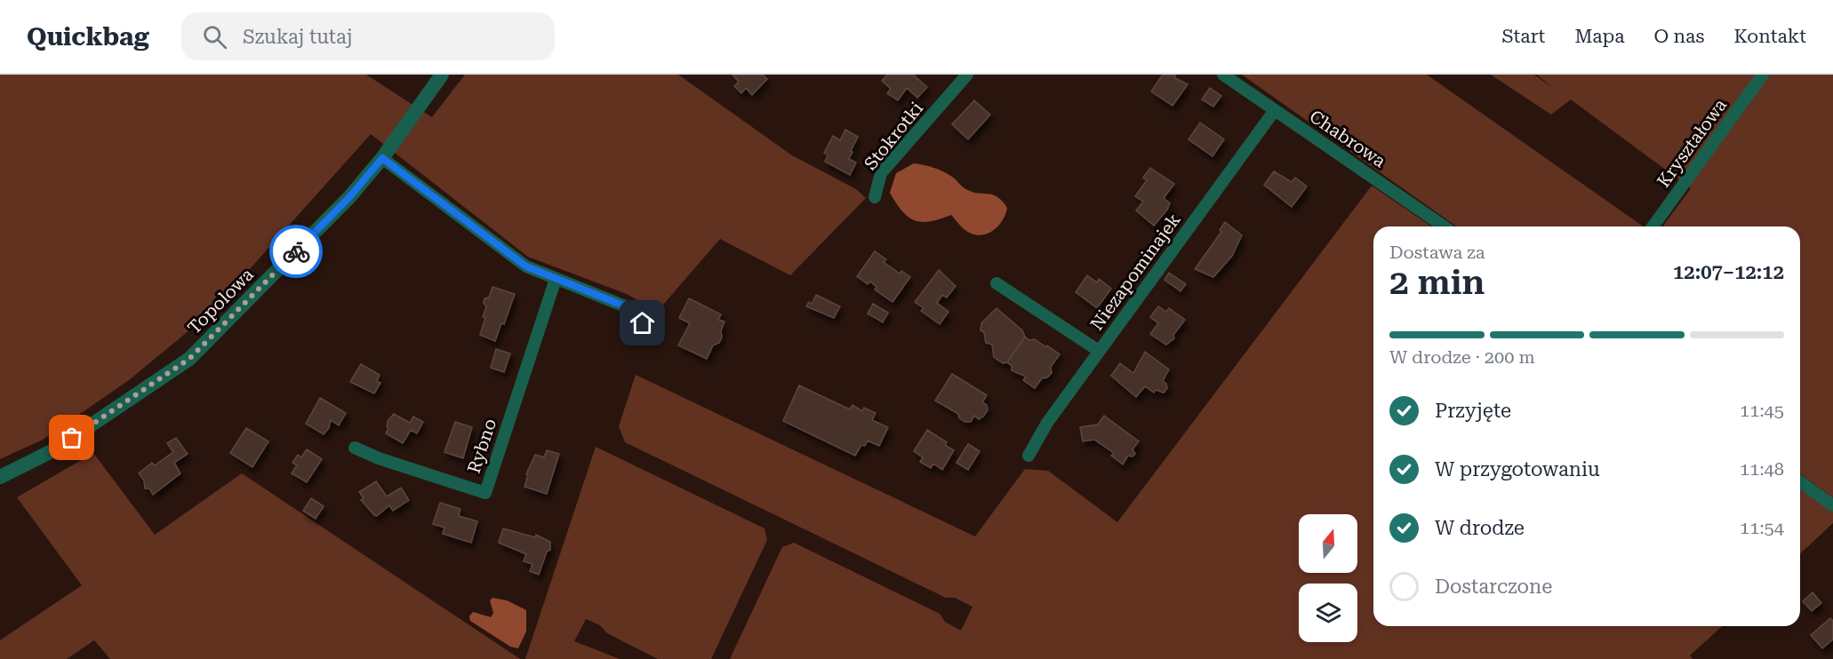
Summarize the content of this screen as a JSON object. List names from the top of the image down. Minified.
{"streets":{"street":["Stokrotki","Chabrowa","Kryształowa","Niezapominajek","Topolowa","Rybno"]},"crossings":[["Chabrowa","Niezapominajek"]],"north":"top","page":{"header":"Quickbag","search":"Szukaj tutaj","nav":["Start","Mapa","O nas","Kontakt"],"heading":["2 min","Dostawa za","12:07–12:12"],"bar":"W drodze · 200 m","list":[["Przyjęte","11:45"],["W przygotowaniu","11:48"],["W drodze","11:54"],"Dostarczone"]}}
